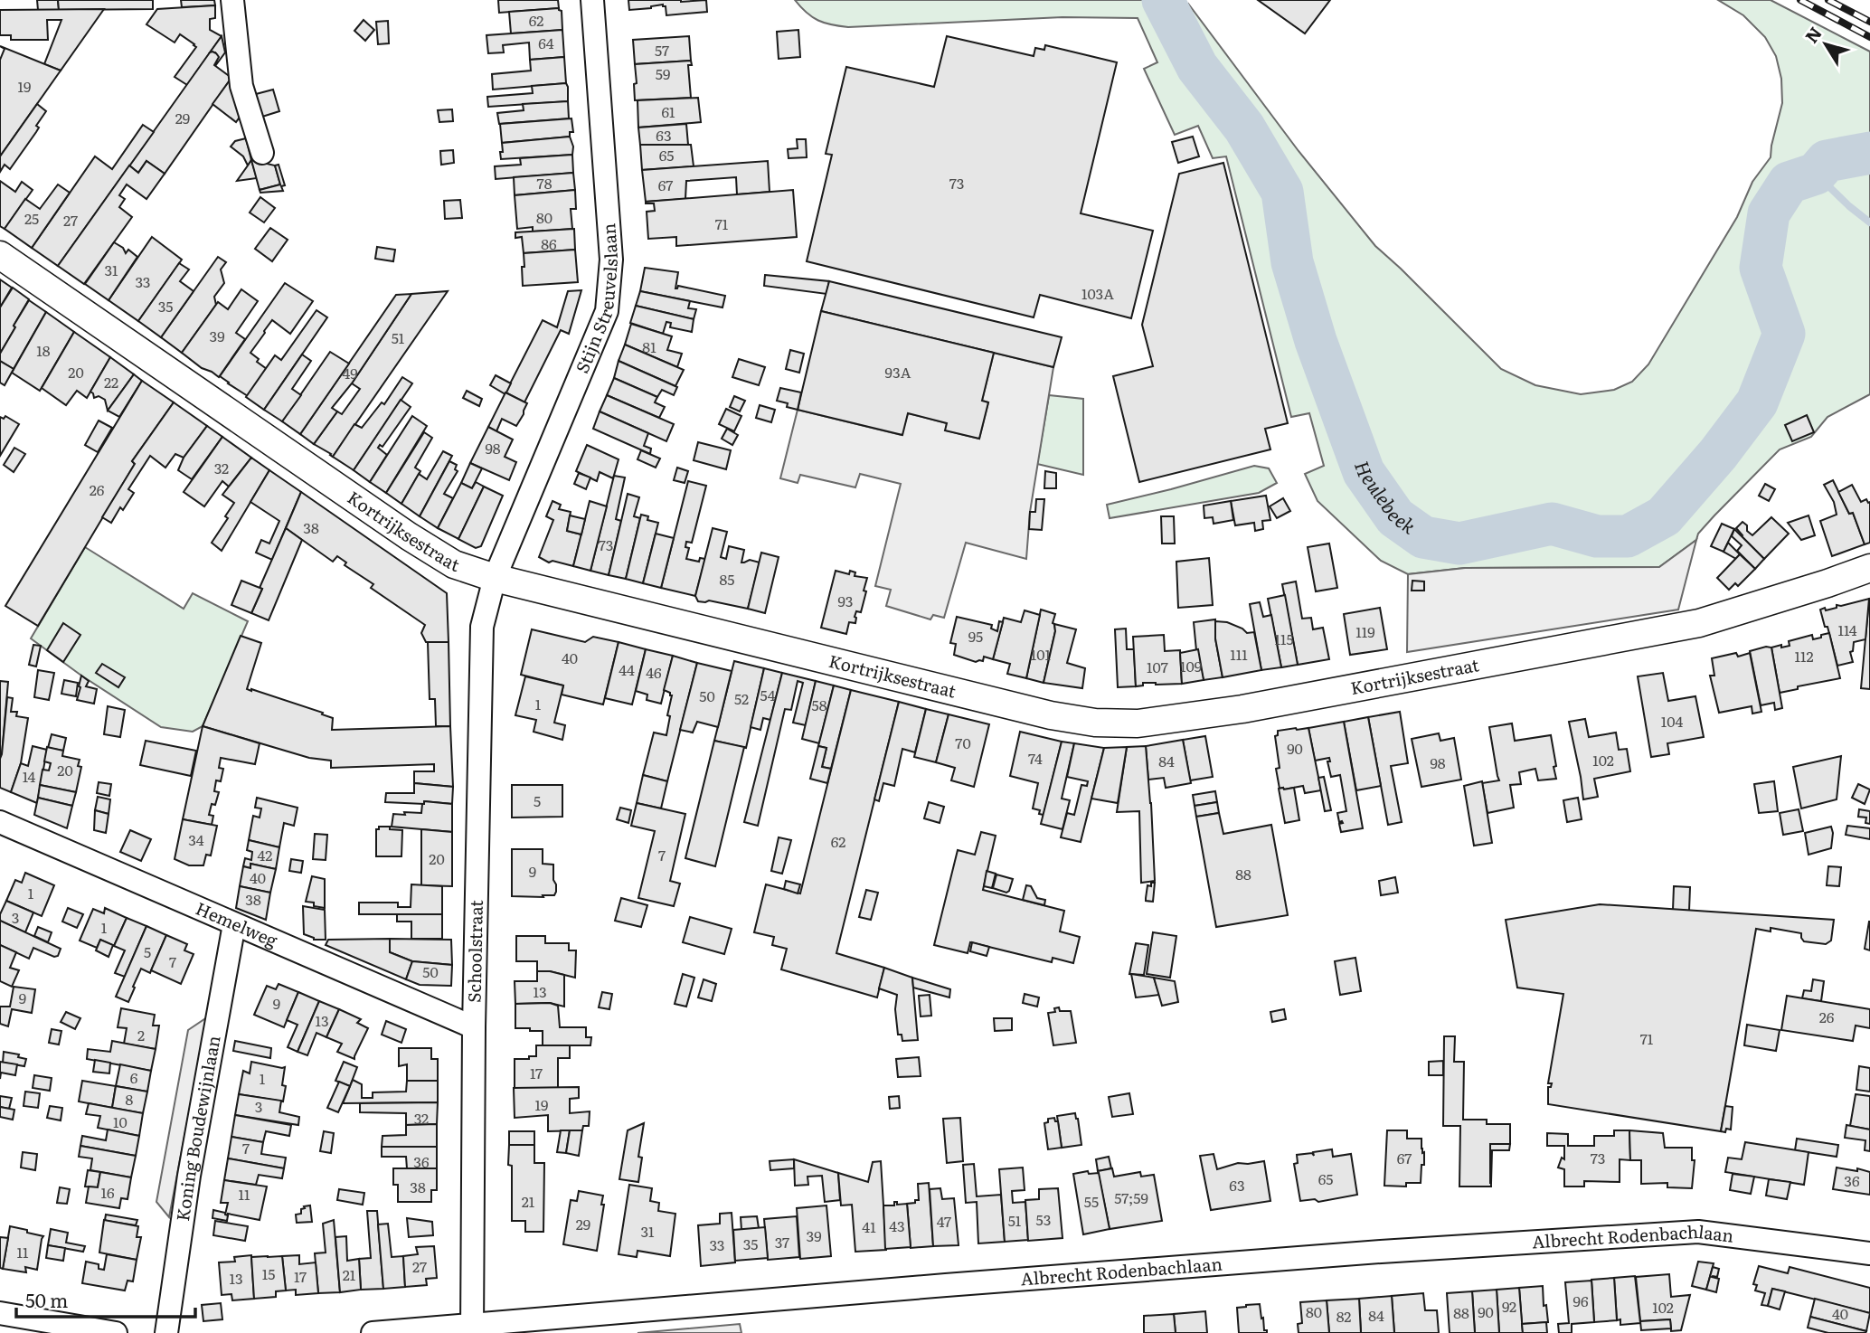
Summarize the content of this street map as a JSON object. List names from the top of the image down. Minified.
{"streets":{"street":["Stijn Streuvelslaan","Kortrijksestraat","Hemelweg","Schoolstraat","Koning Boudewijnlaan","Albrecht Rodenbachlaan"]},"crossings":[["Stijn Streuvelslaan","Kortrijksestraat"],["Stijn Streuvelslaan","Schoolstraat"],["Kortrijksestraat","Schoolstraat"],["Hemelweg","Schoolstraat"],["Hemelweg","Koning Boudewijnlaan"],["Schoolstraat","Albrecht Rodenbachlaan"]],"water":["Heulebeek"],"house_numbers":["62","64","57","59","19","61","29","63","65","78","73","67","80","25","27","71","86","31","33","103A","35","39","51","81","18","20","93A","49","22","98","32","26","38","73","85","93","114","119","95","115","101","111","112","40","109","107","44","46","54","50","52","1","58","104","70","90","74","102","84","98","20","14","5","34","62","42","7","20","9","88","40","1","38","3","1","5","7","50","13","9","9","26","13","2","71","17","6","1","8","19","3","32","10","7","67","73","36","65","36","63","38","16","11","57;59","21","55","53","51","47","29","43","41","31","39","37","35","33","11","27","15","21","17","13","96","92","102","80","90","88","40","84","82"],"scale_bar":"50 m","north":"top left"}
